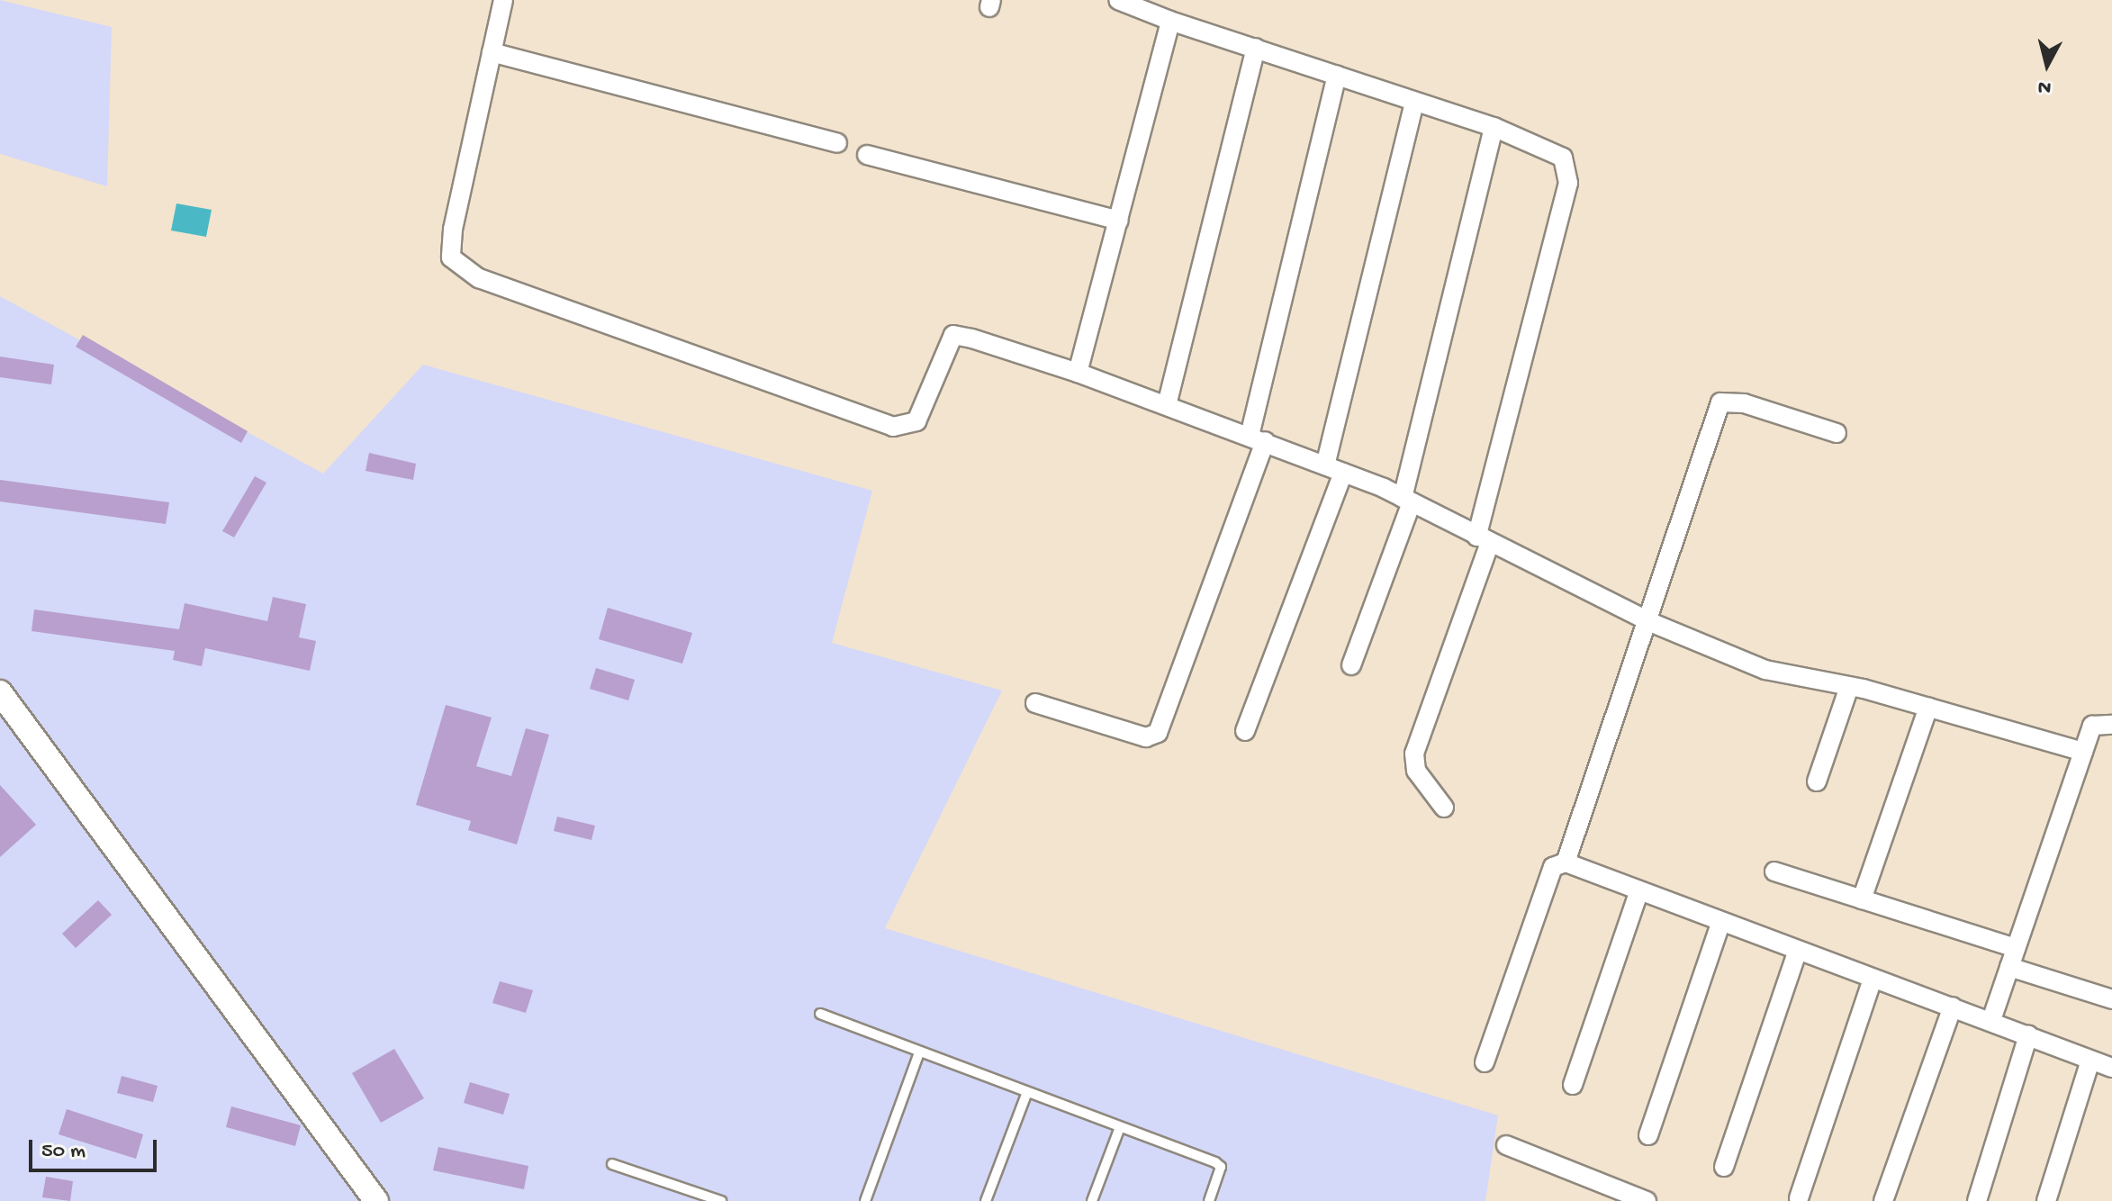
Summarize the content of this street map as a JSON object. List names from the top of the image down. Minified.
{"scale_bar":"50 m","north":"bottom"}
